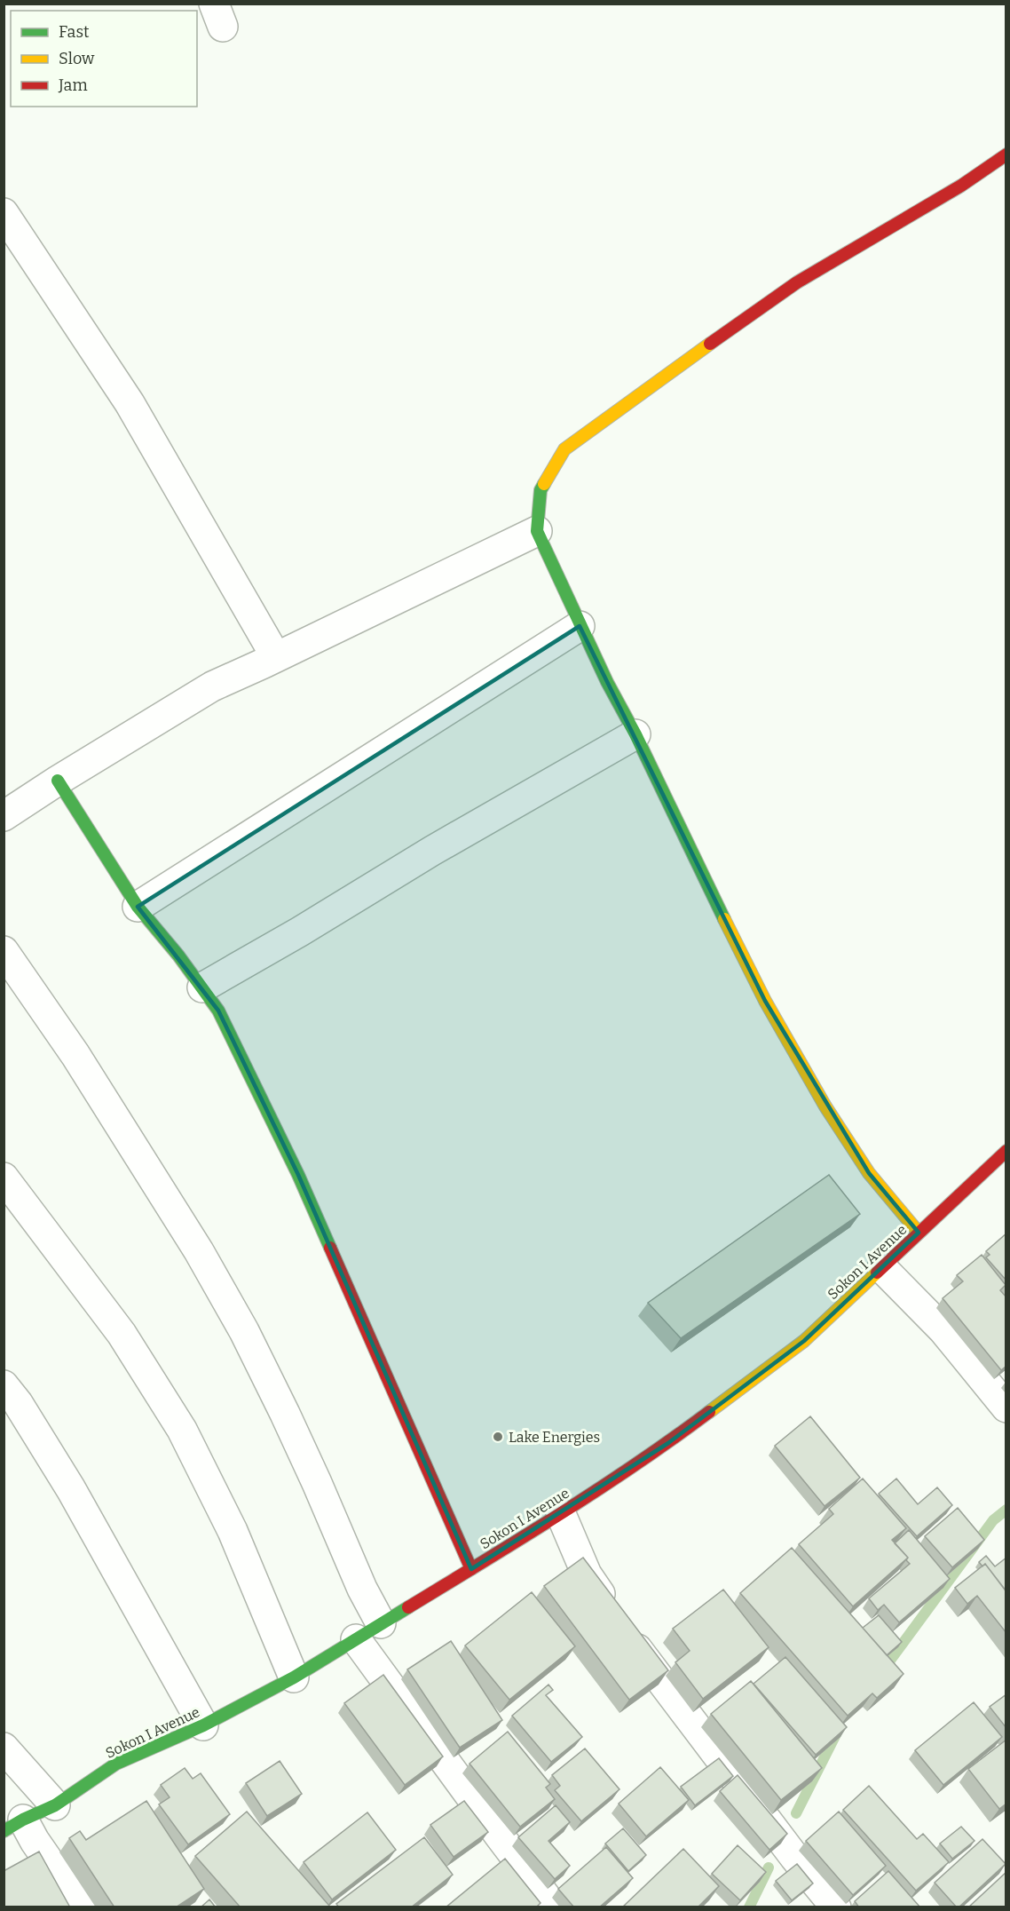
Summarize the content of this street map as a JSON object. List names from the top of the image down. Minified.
{"streets":{"street":["Sokon I Avenue"]},"places":["Lake Energies"],"legend":["Fast","Slow","Jam"]}
